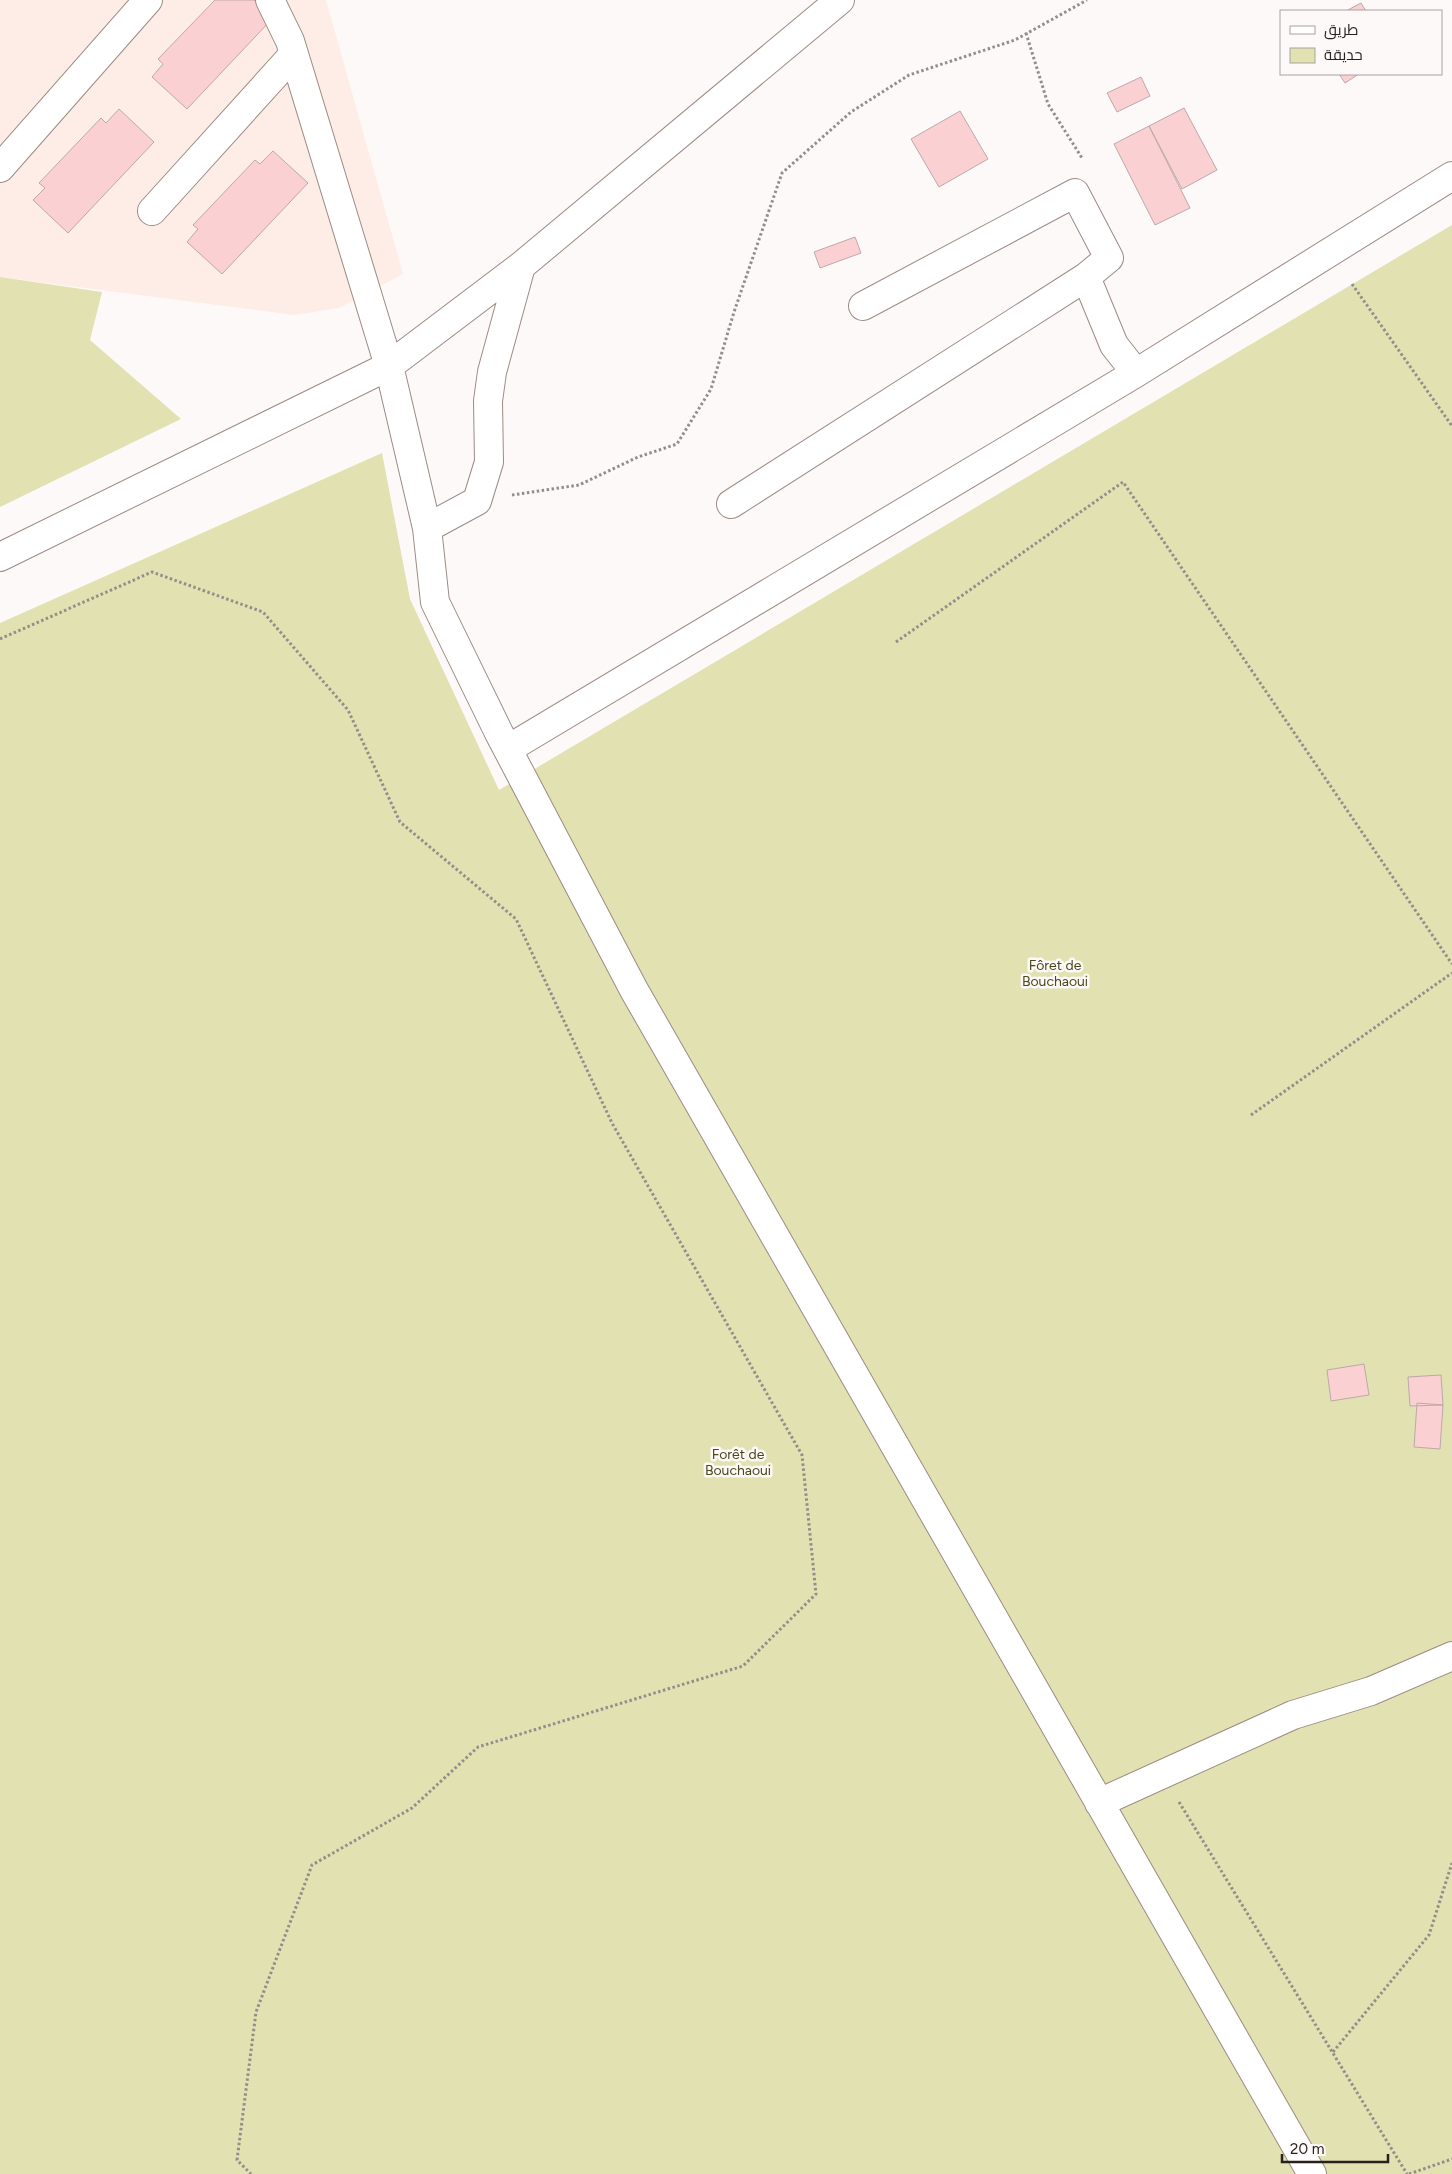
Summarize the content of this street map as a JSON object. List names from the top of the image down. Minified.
{"parks":["Fôret de Bouchaoui","Forêt de Bouchaoui"],"legend":["طريق","حديقة"],"scale_bar":"20 m"}
